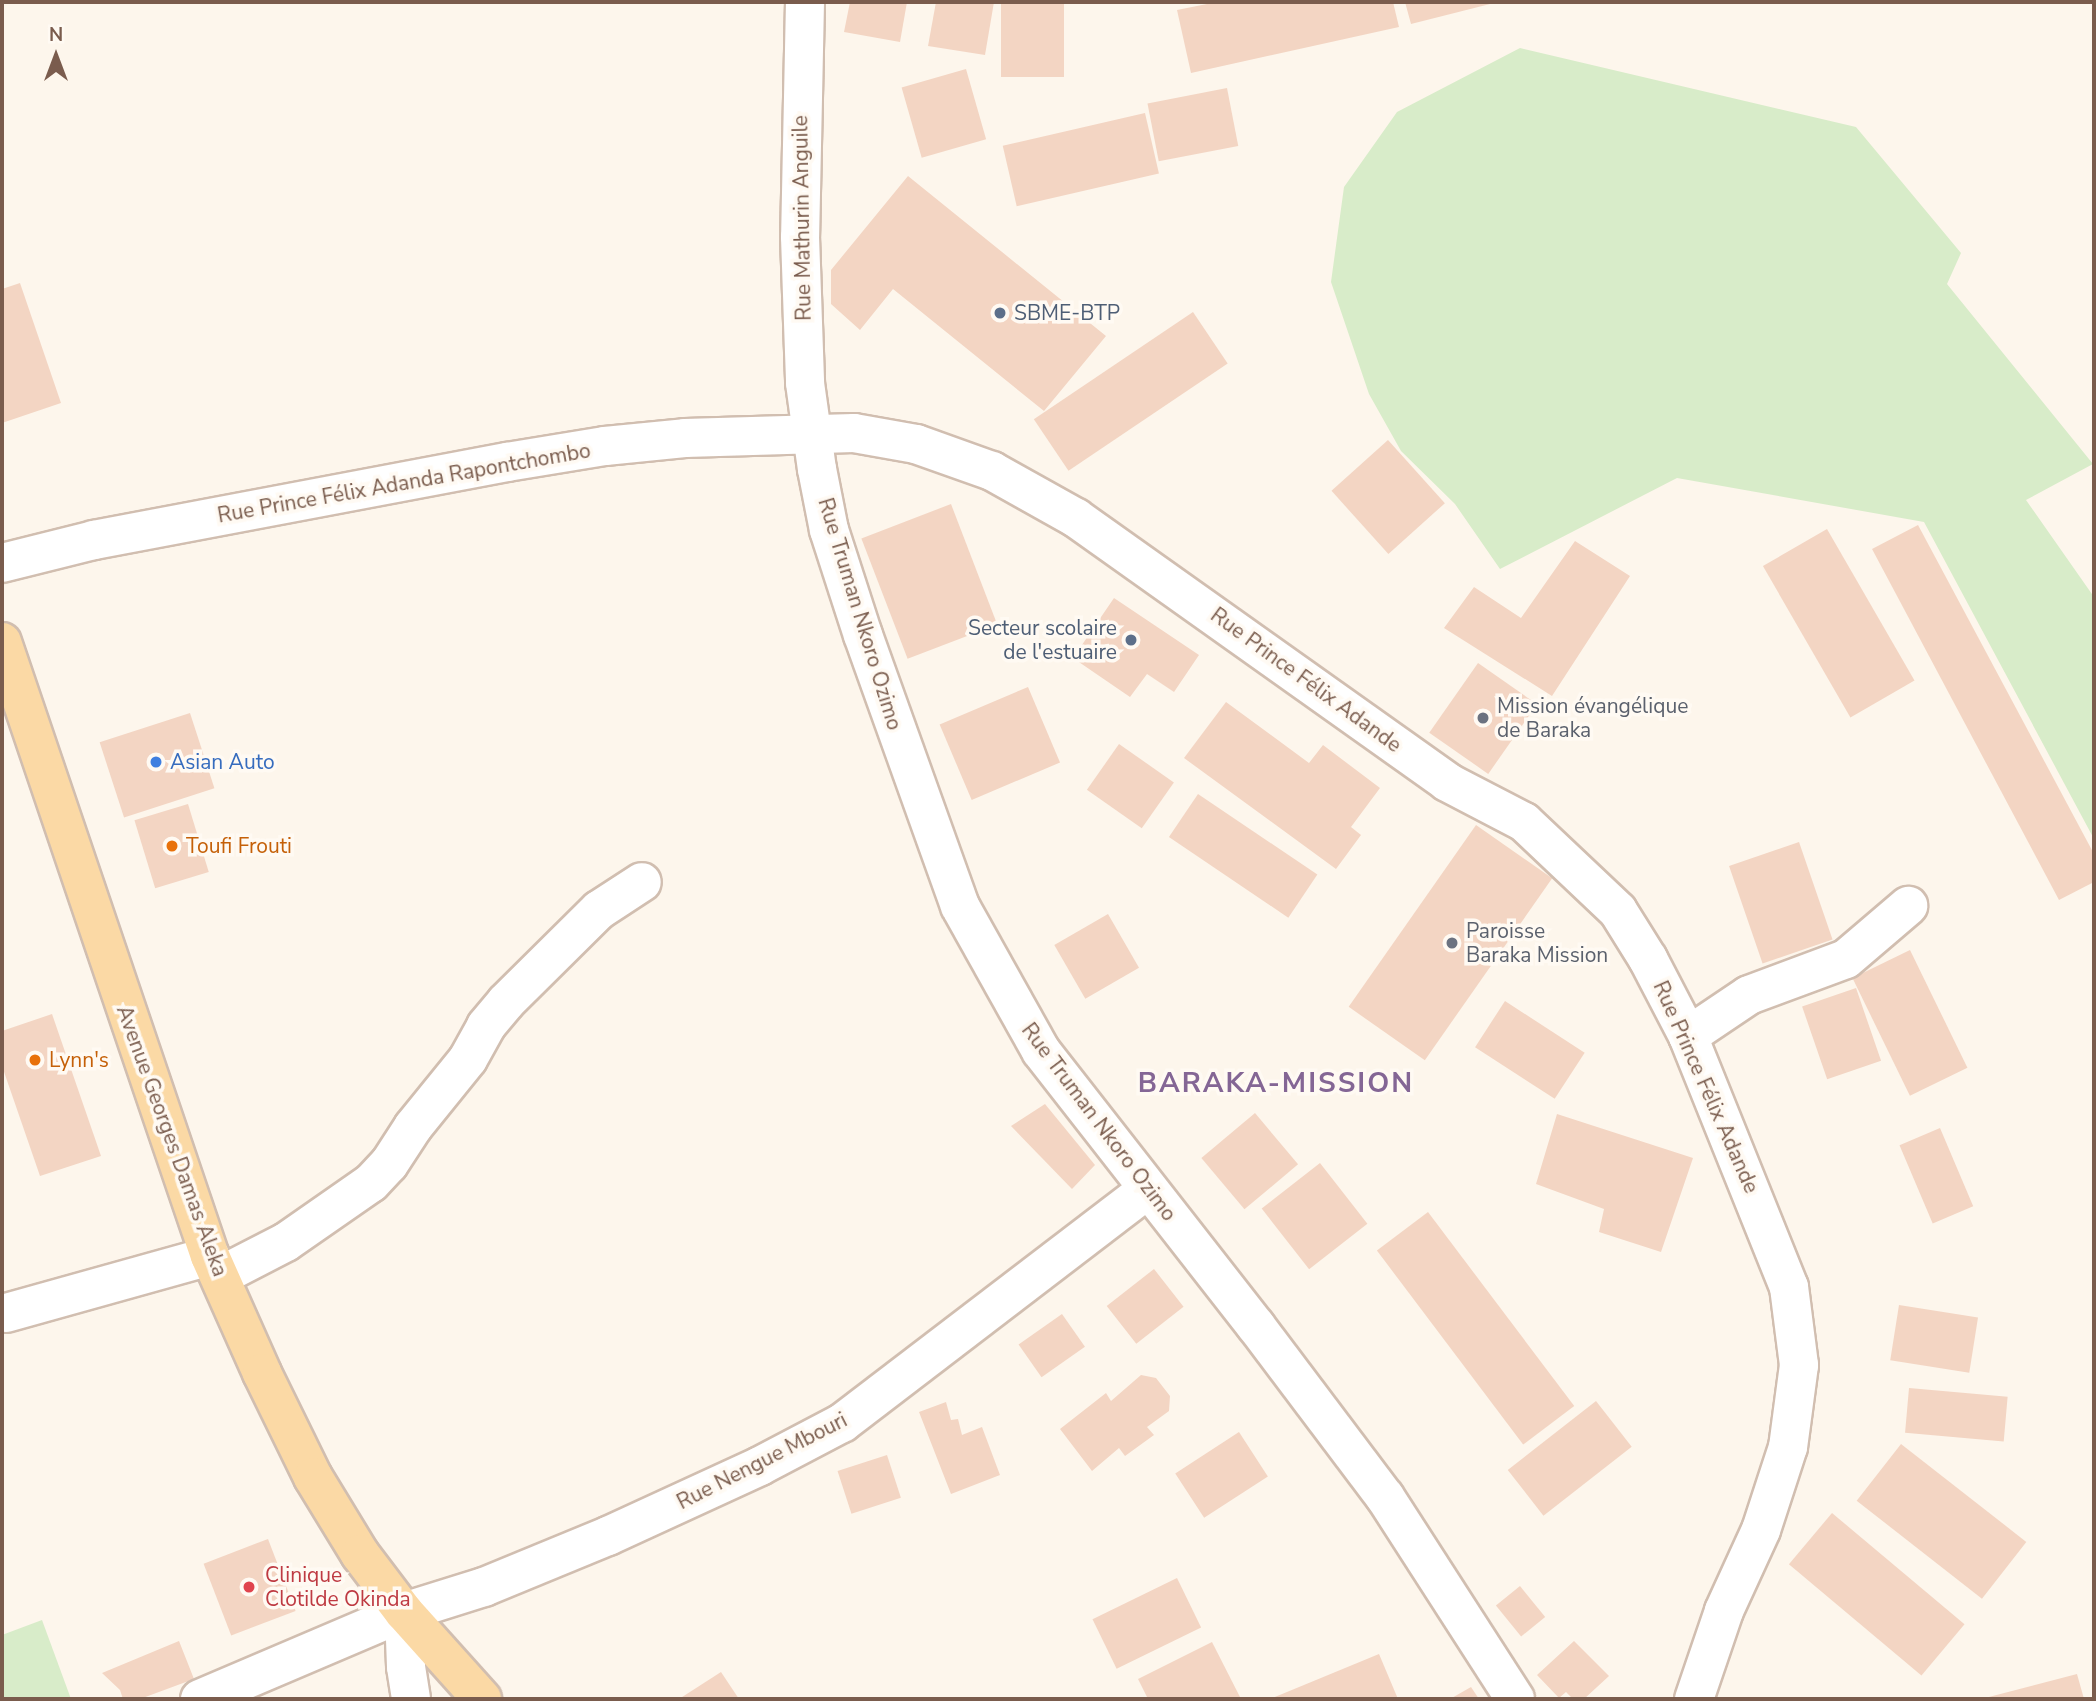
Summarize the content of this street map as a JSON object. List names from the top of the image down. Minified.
{"streets":{"main road":["Avenue Georges Damas Aleka"],"street":["Rue Mathurin Anguile","Rue Prince Félix Adanda Rapontchombo","Rue Truman Nkoro Ozimo","Rue Prince Félix Adande","Rue Nengue Mbouri"]},"crossings":[["Rue Mathurin Anguile","Rue Prince Félix Adanda Rapontchombo"],["Rue Mathurin Anguile","Rue Truman Nkoro Ozimo"],["Rue Mathurin Anguile","Rue Prince Félix Adande"],["Rue Prince Félix Adanda Rapontchombo","Rue Truman Nkoro Ozimo"],["Rue Prince Félix Adanda Rapontchombo","Rue Prince Félix Adande"],["Rue Truman Nkoro Ozimo","Rue Prince Félix Adande"],["Rue Truman Nkoro Ozimo","Rue Nengue Mbouri"],["Avenue Georges Damas Aleka","Rue Nengue Mbouri"]],"districts":["BARAKA-MISSION"],"places":["SBME-BTP","Secteur scolaire de l'estuaire","Mission évangélique de Baraka","Asian Auto","Toufi Frouti","Paroisse Baraka Mission","Lynn's","Clinique Clotilde Okinda"],"north":"top"}
